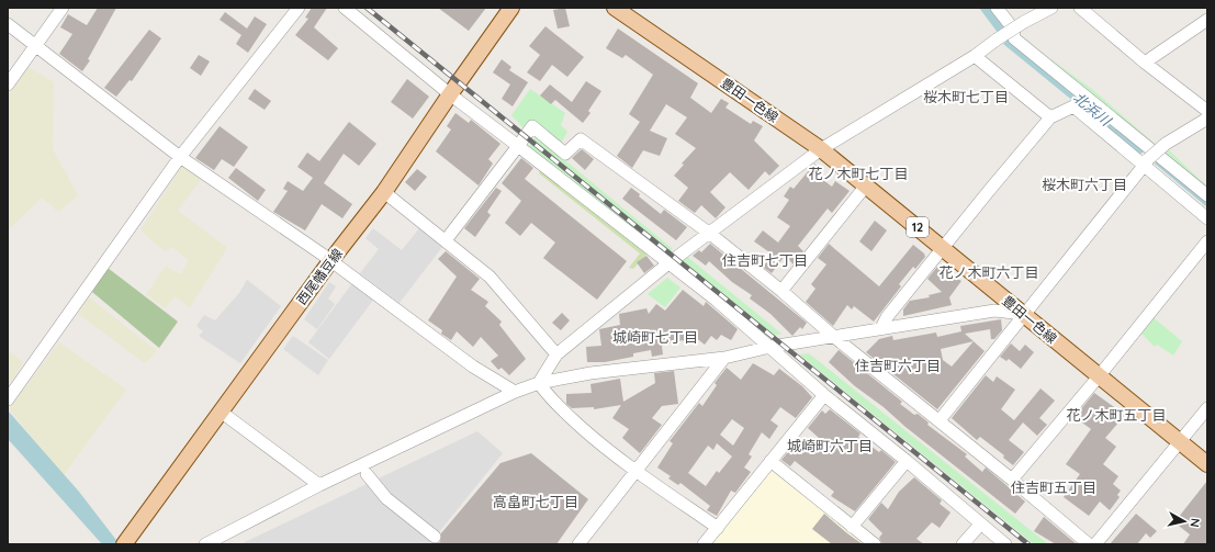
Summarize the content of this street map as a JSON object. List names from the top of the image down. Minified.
{"streets":{"main road":["豊田一色線","12","西尾幡豆線"]},"districts":["桜木町七丁目","花ノ木町七丁目","桜木町六丁目","住吉町七丁目","花ノ木町六丁目","城崎町七丁目","住吉町六丁目","花ノ木町五丁目","城崎町六丁目","住吉町五丁目","高畠町七丁目"],"water":["北浜川"],"north":"right"}
